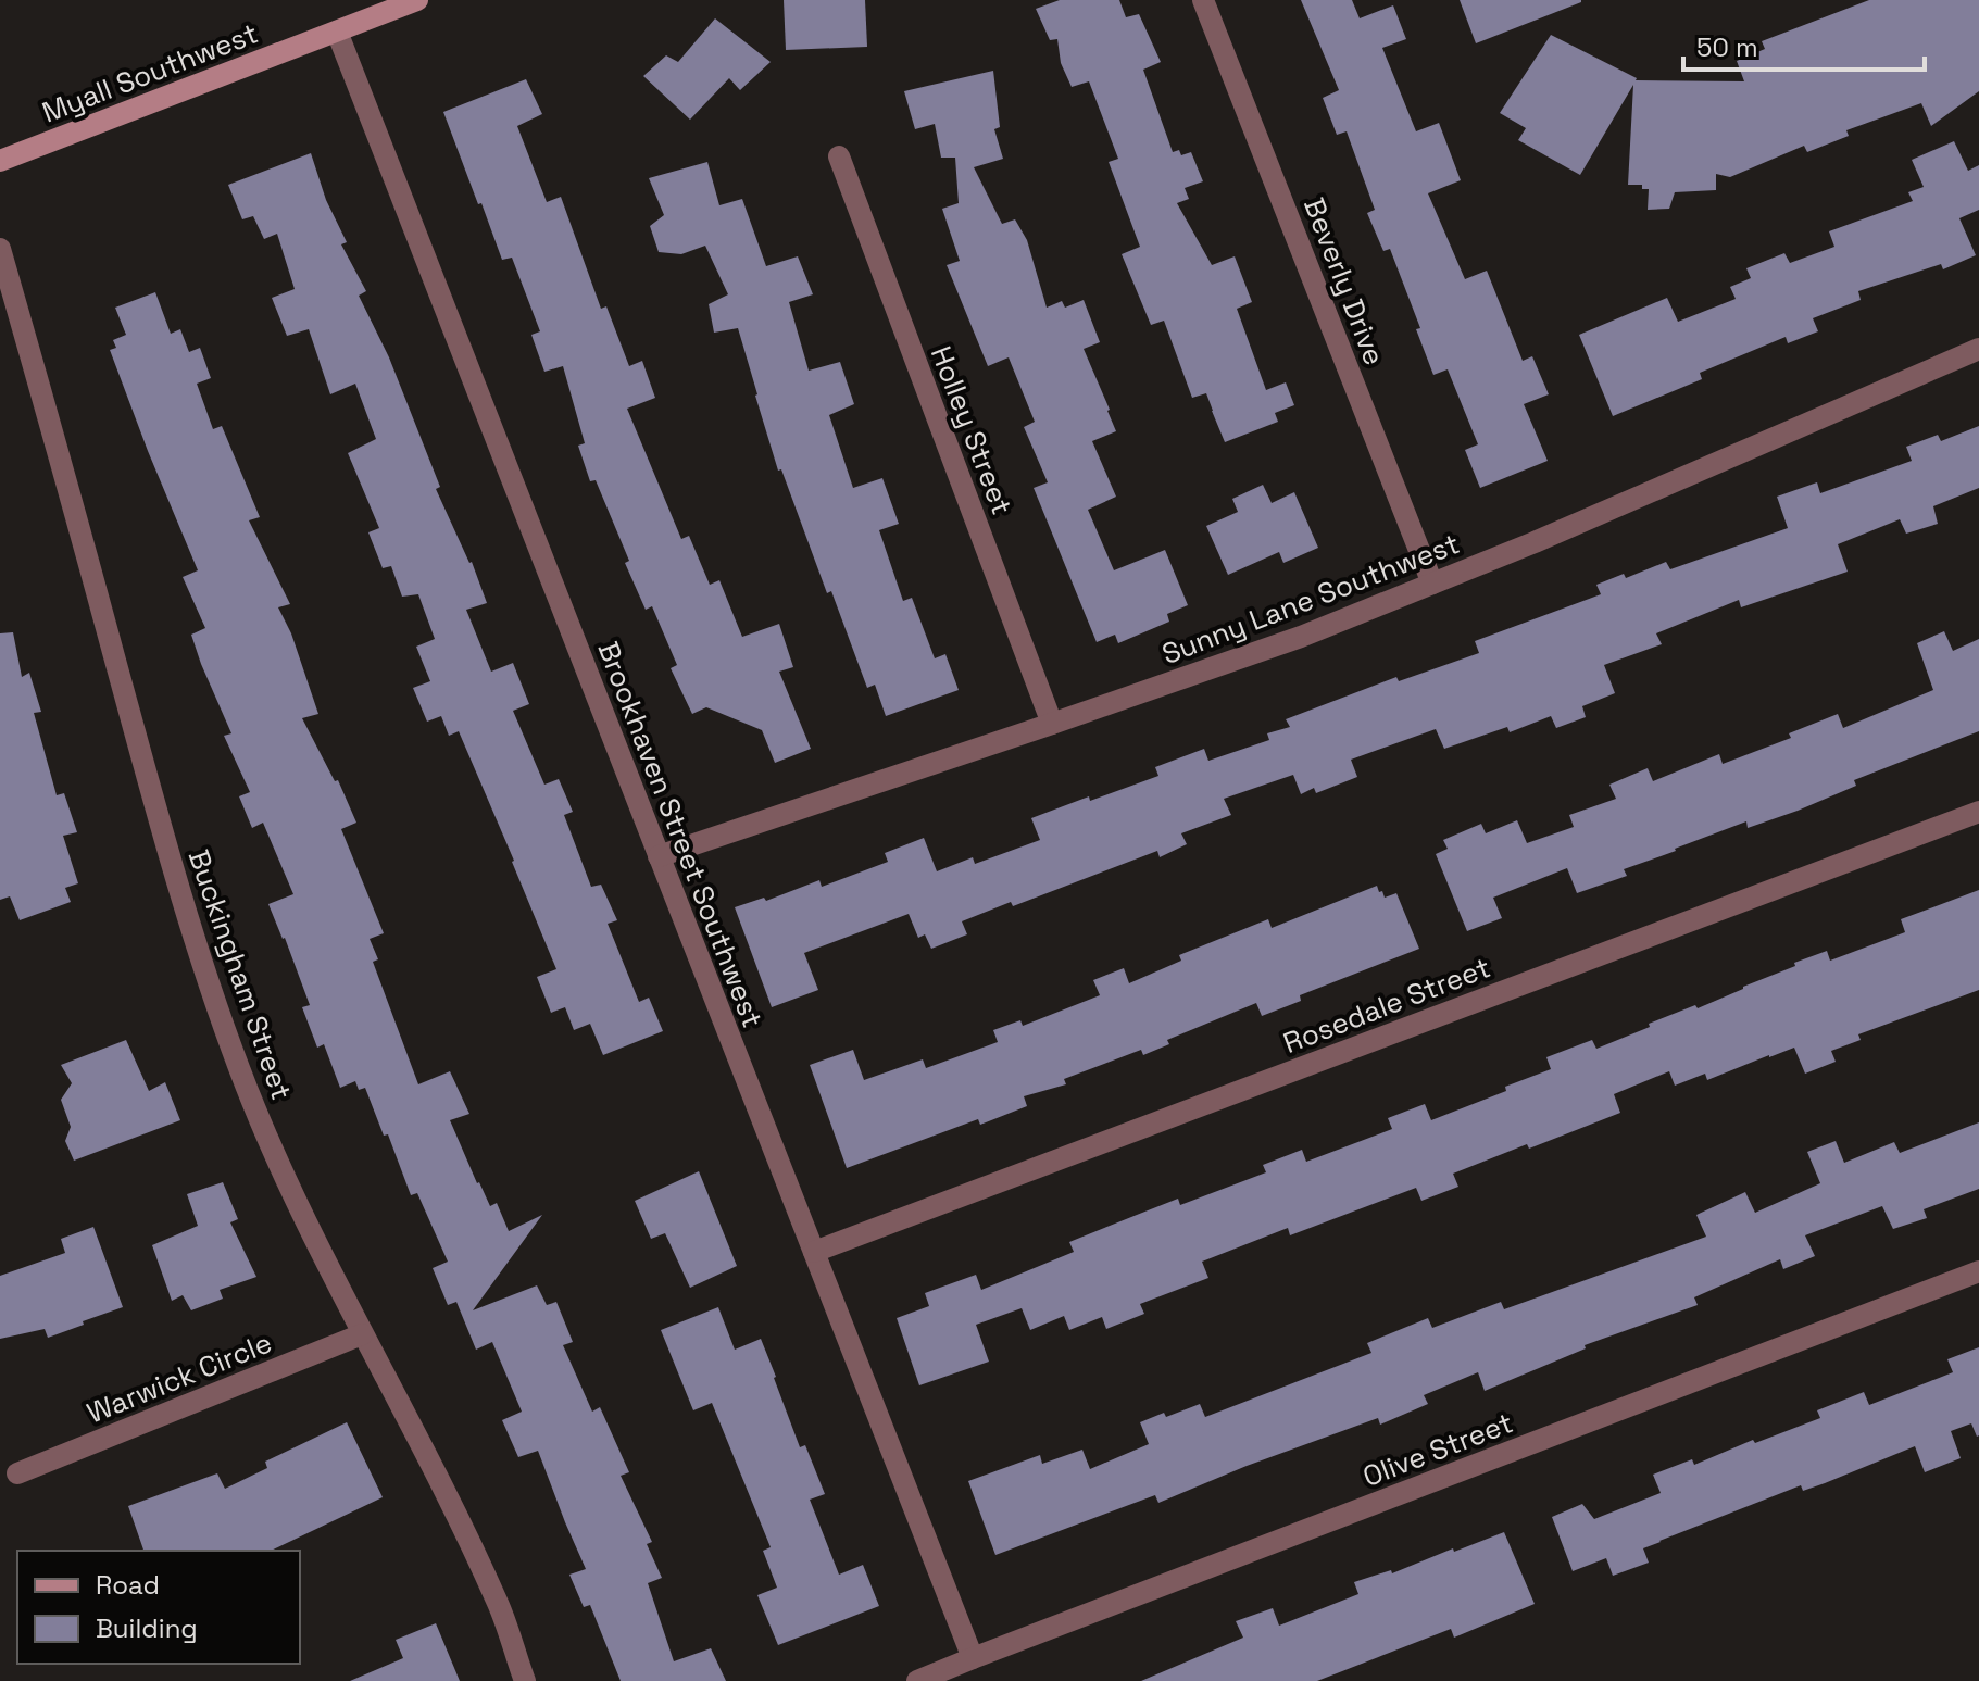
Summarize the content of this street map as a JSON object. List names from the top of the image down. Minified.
{"streets":{"street":["Myall Southwest","Beverly Drive","Holley Street","Sunny Lane Southwest","Brookhaven Street Southwest","Buckingham Street","Rosedale Street","Warwick Circle","Olive Street"]},"crossings":[["Myall Southwest","Brookhaven Street Southwest"],["Beverly Drive","Sunny Lane Southwest"],["Holley Street","Sunny Lane Southwest"],["Sunny Lane Southwest","Brookhaven Street Southwest"],["Brookhaven Street Southwest","Rosedale Street"],["Brookhaven Street Southwest","Olive Street"],["Buckingham Street","Warwick Circle"]],"legend":["Road","Building"],"scale_bar":"50 m"}
